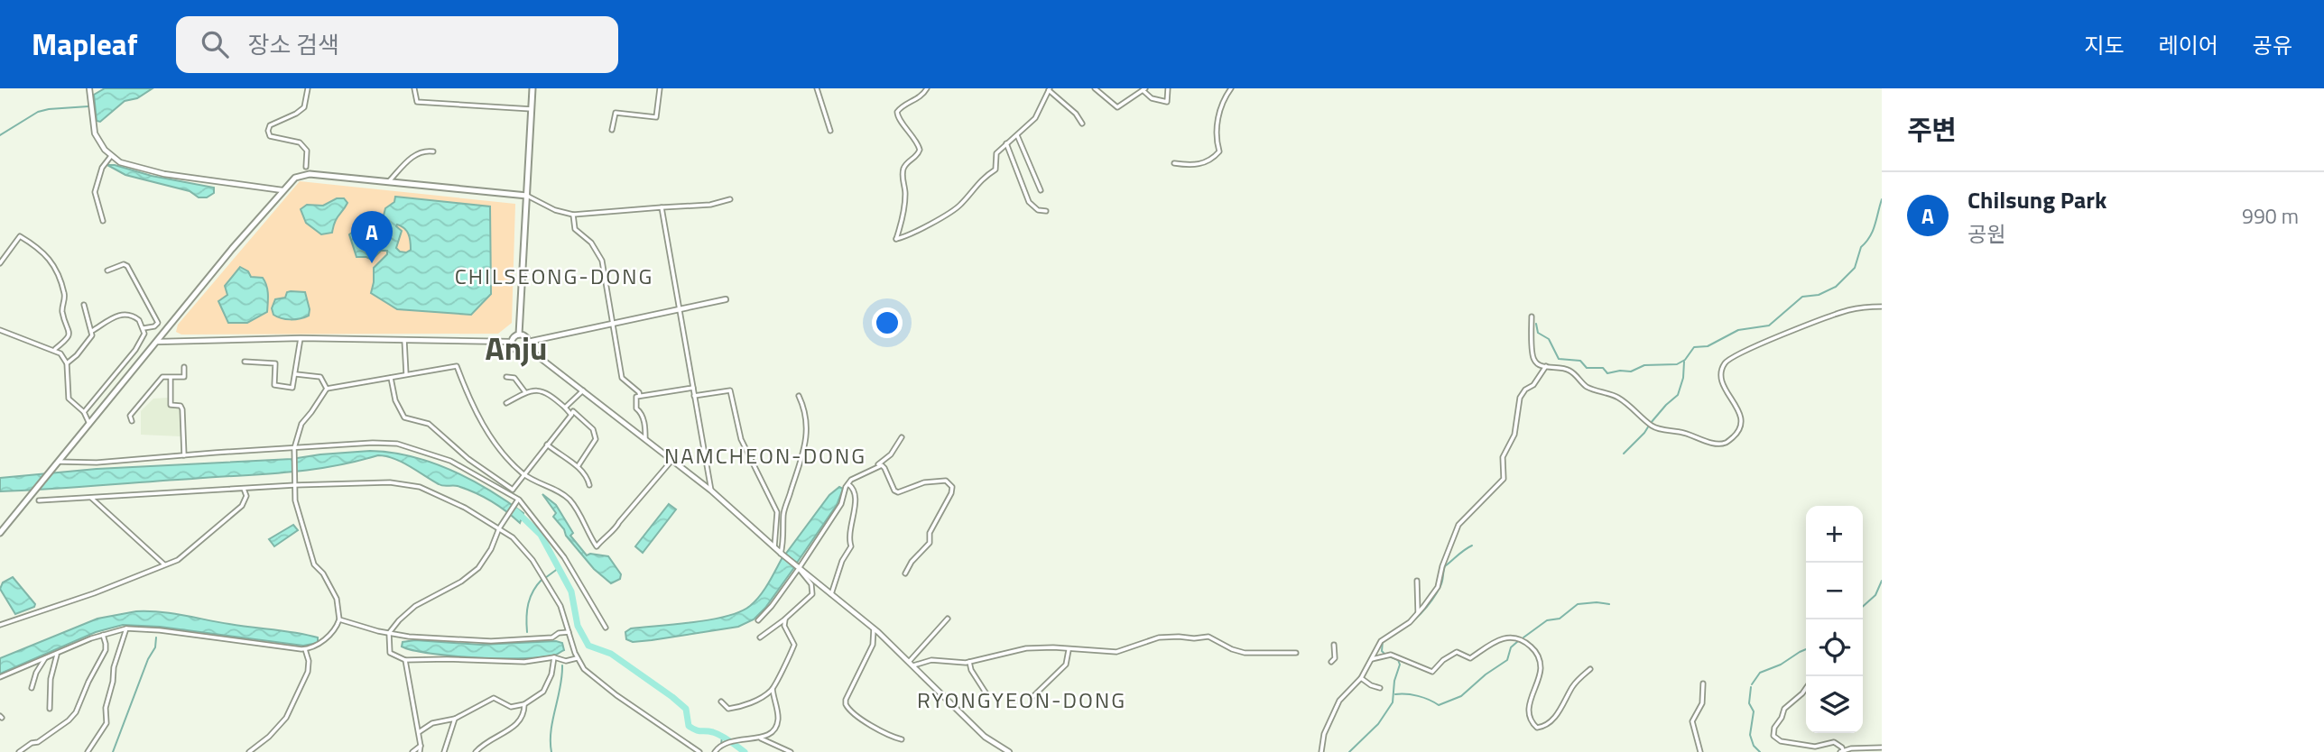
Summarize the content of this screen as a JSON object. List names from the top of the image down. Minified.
{"districts":["CHILSEONG-DONG","Anju","NAMCHEON-DONG","RYONGYEON-DONG"],"page":{"header":"Mapleaf","search":"장소 검색","nav":["지도","레이어","공유"],"heading":"주변","list":[{"mark":"A","name":"Chilsung Park","note":"공원","value":"990 m"}],"pins":"A","map_buttons":["+","−"]}}
